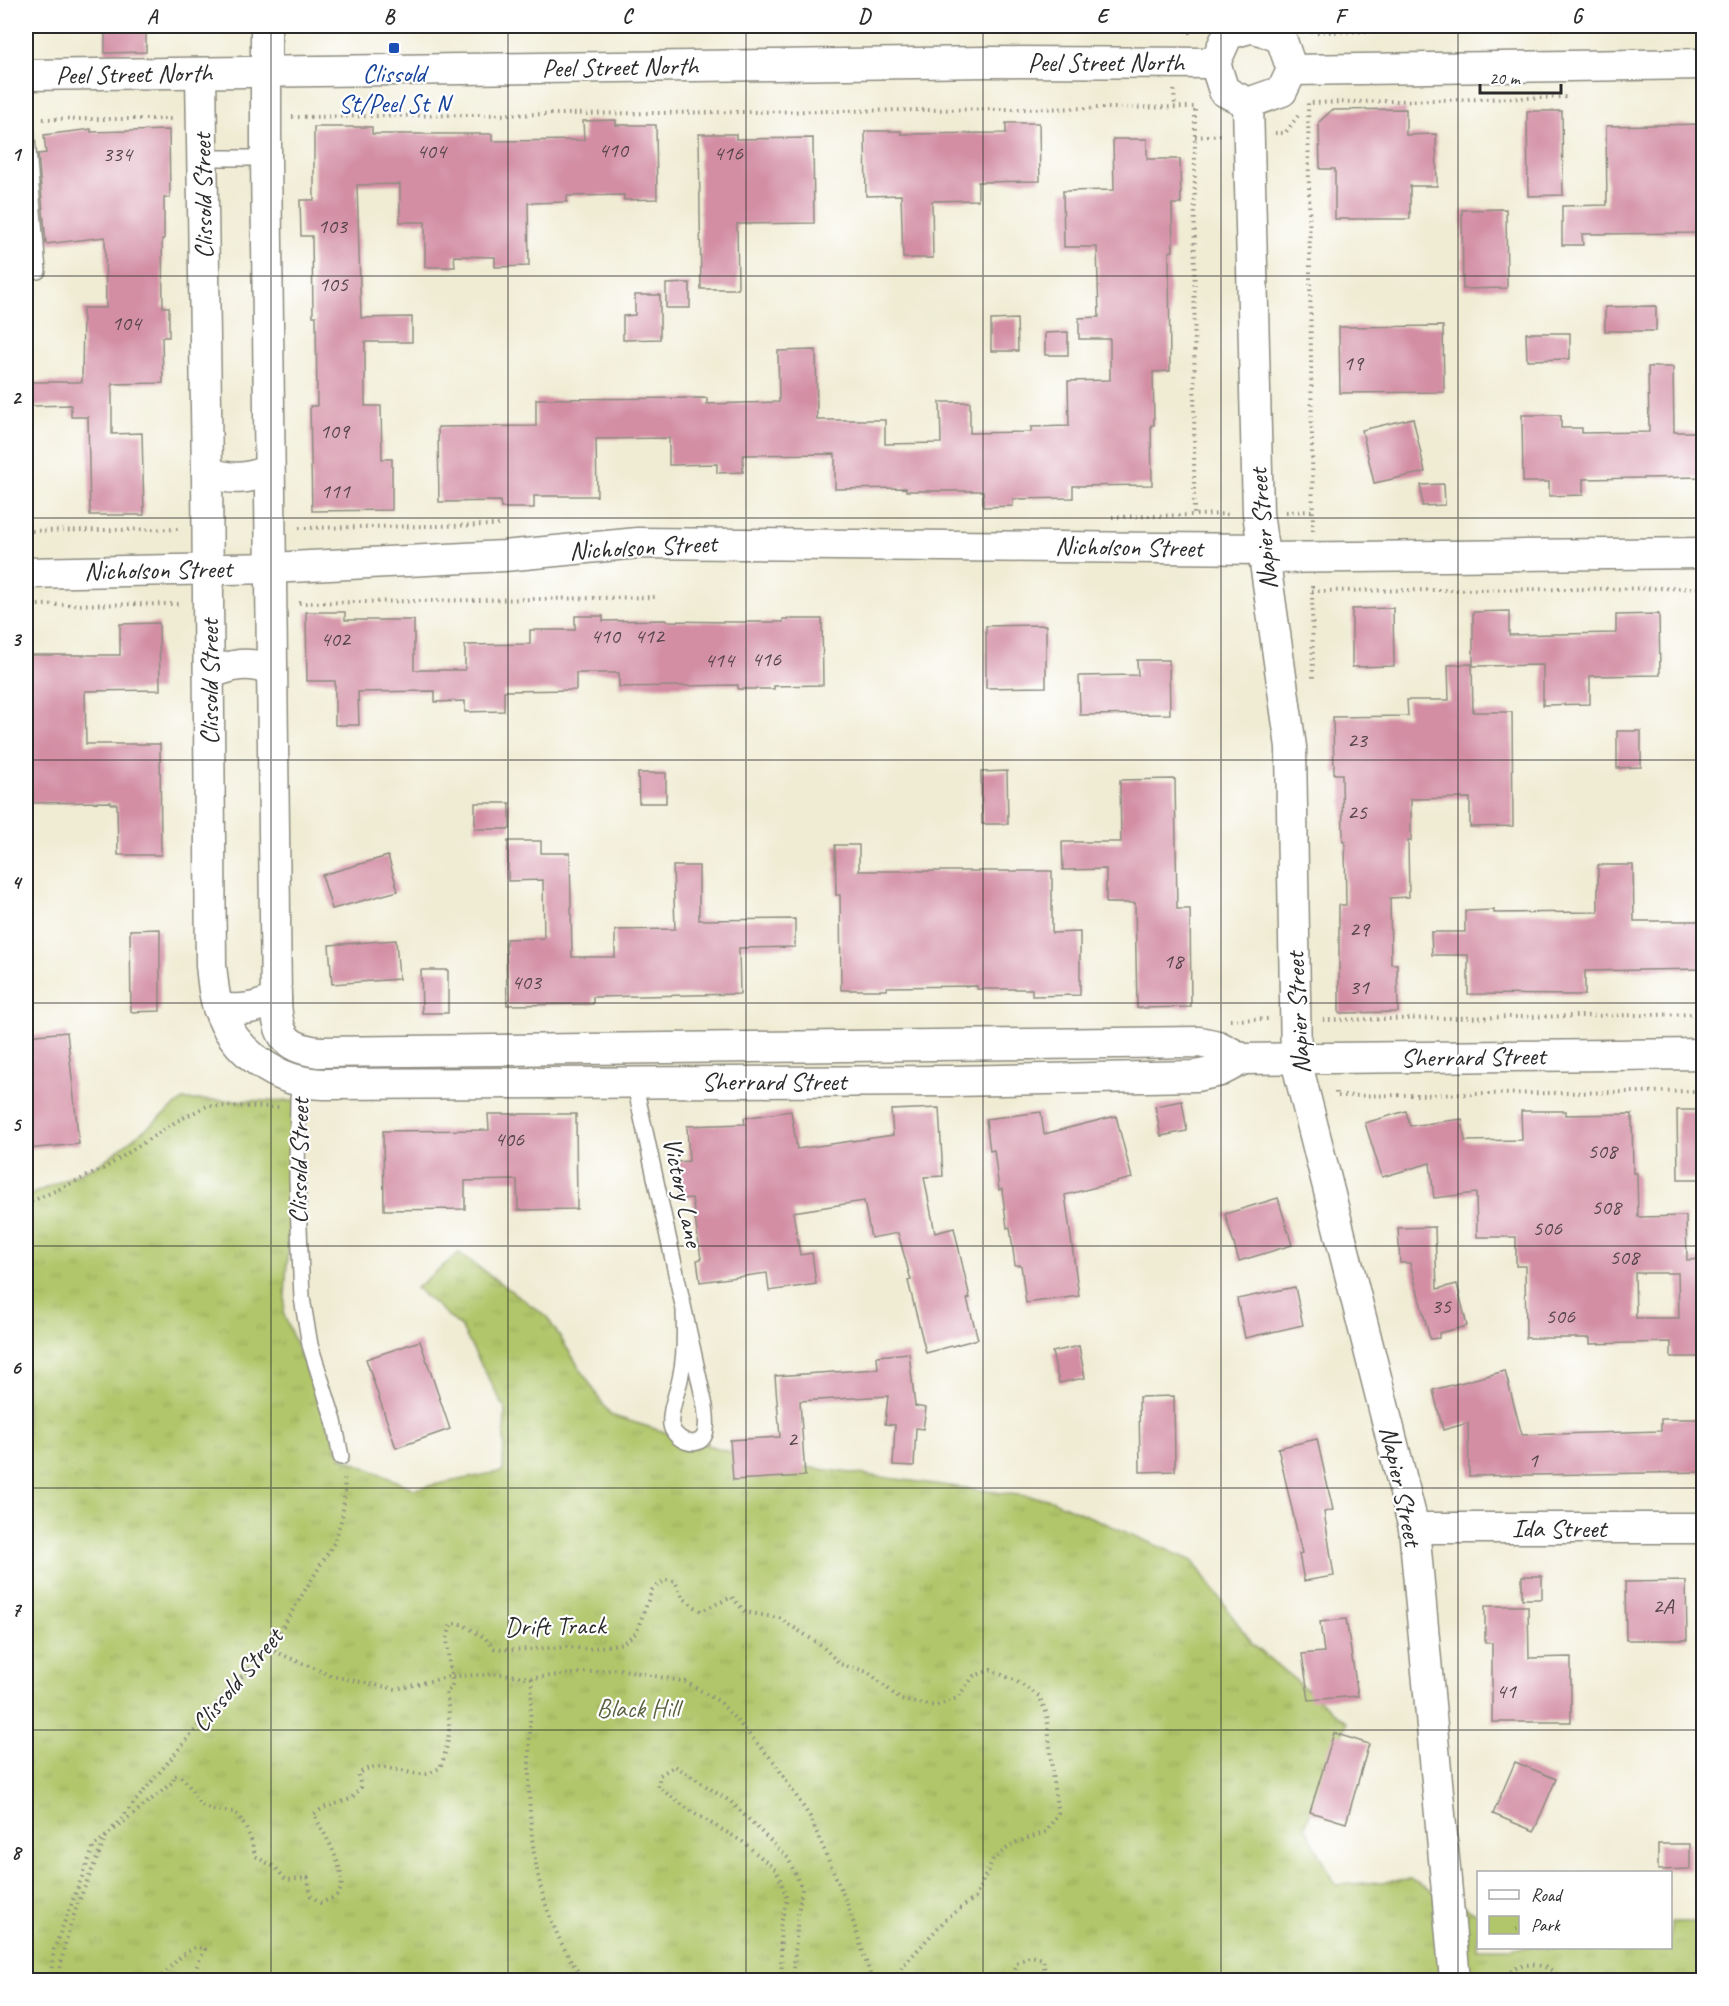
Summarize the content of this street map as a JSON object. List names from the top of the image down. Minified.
{"streets":{"street":["Peel Street North","Clissold Street","Napier Street","Nicholson Street","Sherrard Street","Ida Street"],"lane":["Victory Lane"],"path":["Drift Track"]},"crossings":[["Peel Street North","Clissold Street"],["Peel Street North","Napier Street"],["Clissold Street","Nicholson Street"],["Clissold Street","Sherrard Street"],["Clissold Street","Drift Track"],["Napier Street","Nicholson Street"],["Napier Street","Sherrard Street"],["Napier Street","Ida Street"],["Sherrard Street","Victory Lane"]],"parks":["Black Hill"],"places":{"transit":["Clissold St/Peel St N"]},"house_numbers":["410","404","416","334","103","105","104","19","109","111","410","412","402","416","414","23","25","29","18","403","31","406","508","508","506","508","35","506","2","1","2A","41"],"legend":["Road","Park"],"scale_bar":"20 m","grid":{"columns":["A","B","C","D","E","F","G"],"rows":["1","2","3","4","5","6","7","8"]}}
